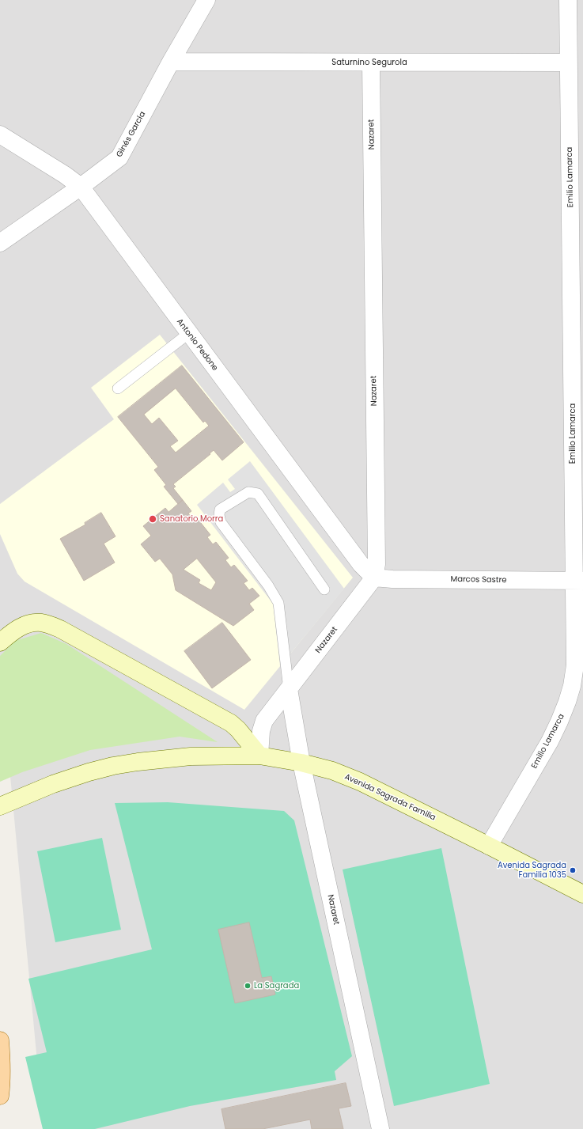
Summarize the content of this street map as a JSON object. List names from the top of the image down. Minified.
{"streets":{"main road":["Avenida Sagrada Familia"],"street":["Saturnino Segurola","Ginés García","Nazaret","Emilio Lamarca","Antonio Pedone","Marcos Sastre"]},"crossings":[["Saturnino Segurola","Ginés García"],["Saturnino Segurola","Nazaret"],["Saturnino Segurola","Emilio Lamarca"],["Ginés García","Antonio Pedone"],["Nazaret","Antonio Pedone"],["Nazaret","Marcos Sastre"],["Nazaret","Avenida Sagrada Familia"],["Emilio Lamarca","Marcos Sastre"],["Emilio Lamarca","Avenida Sagrada Familia"],["Antonio Pedone","Marcos Sastre"]],"places":["Sanatorio Morra","Avenida Sagrada Familia 1035","La Sagrada"]}
